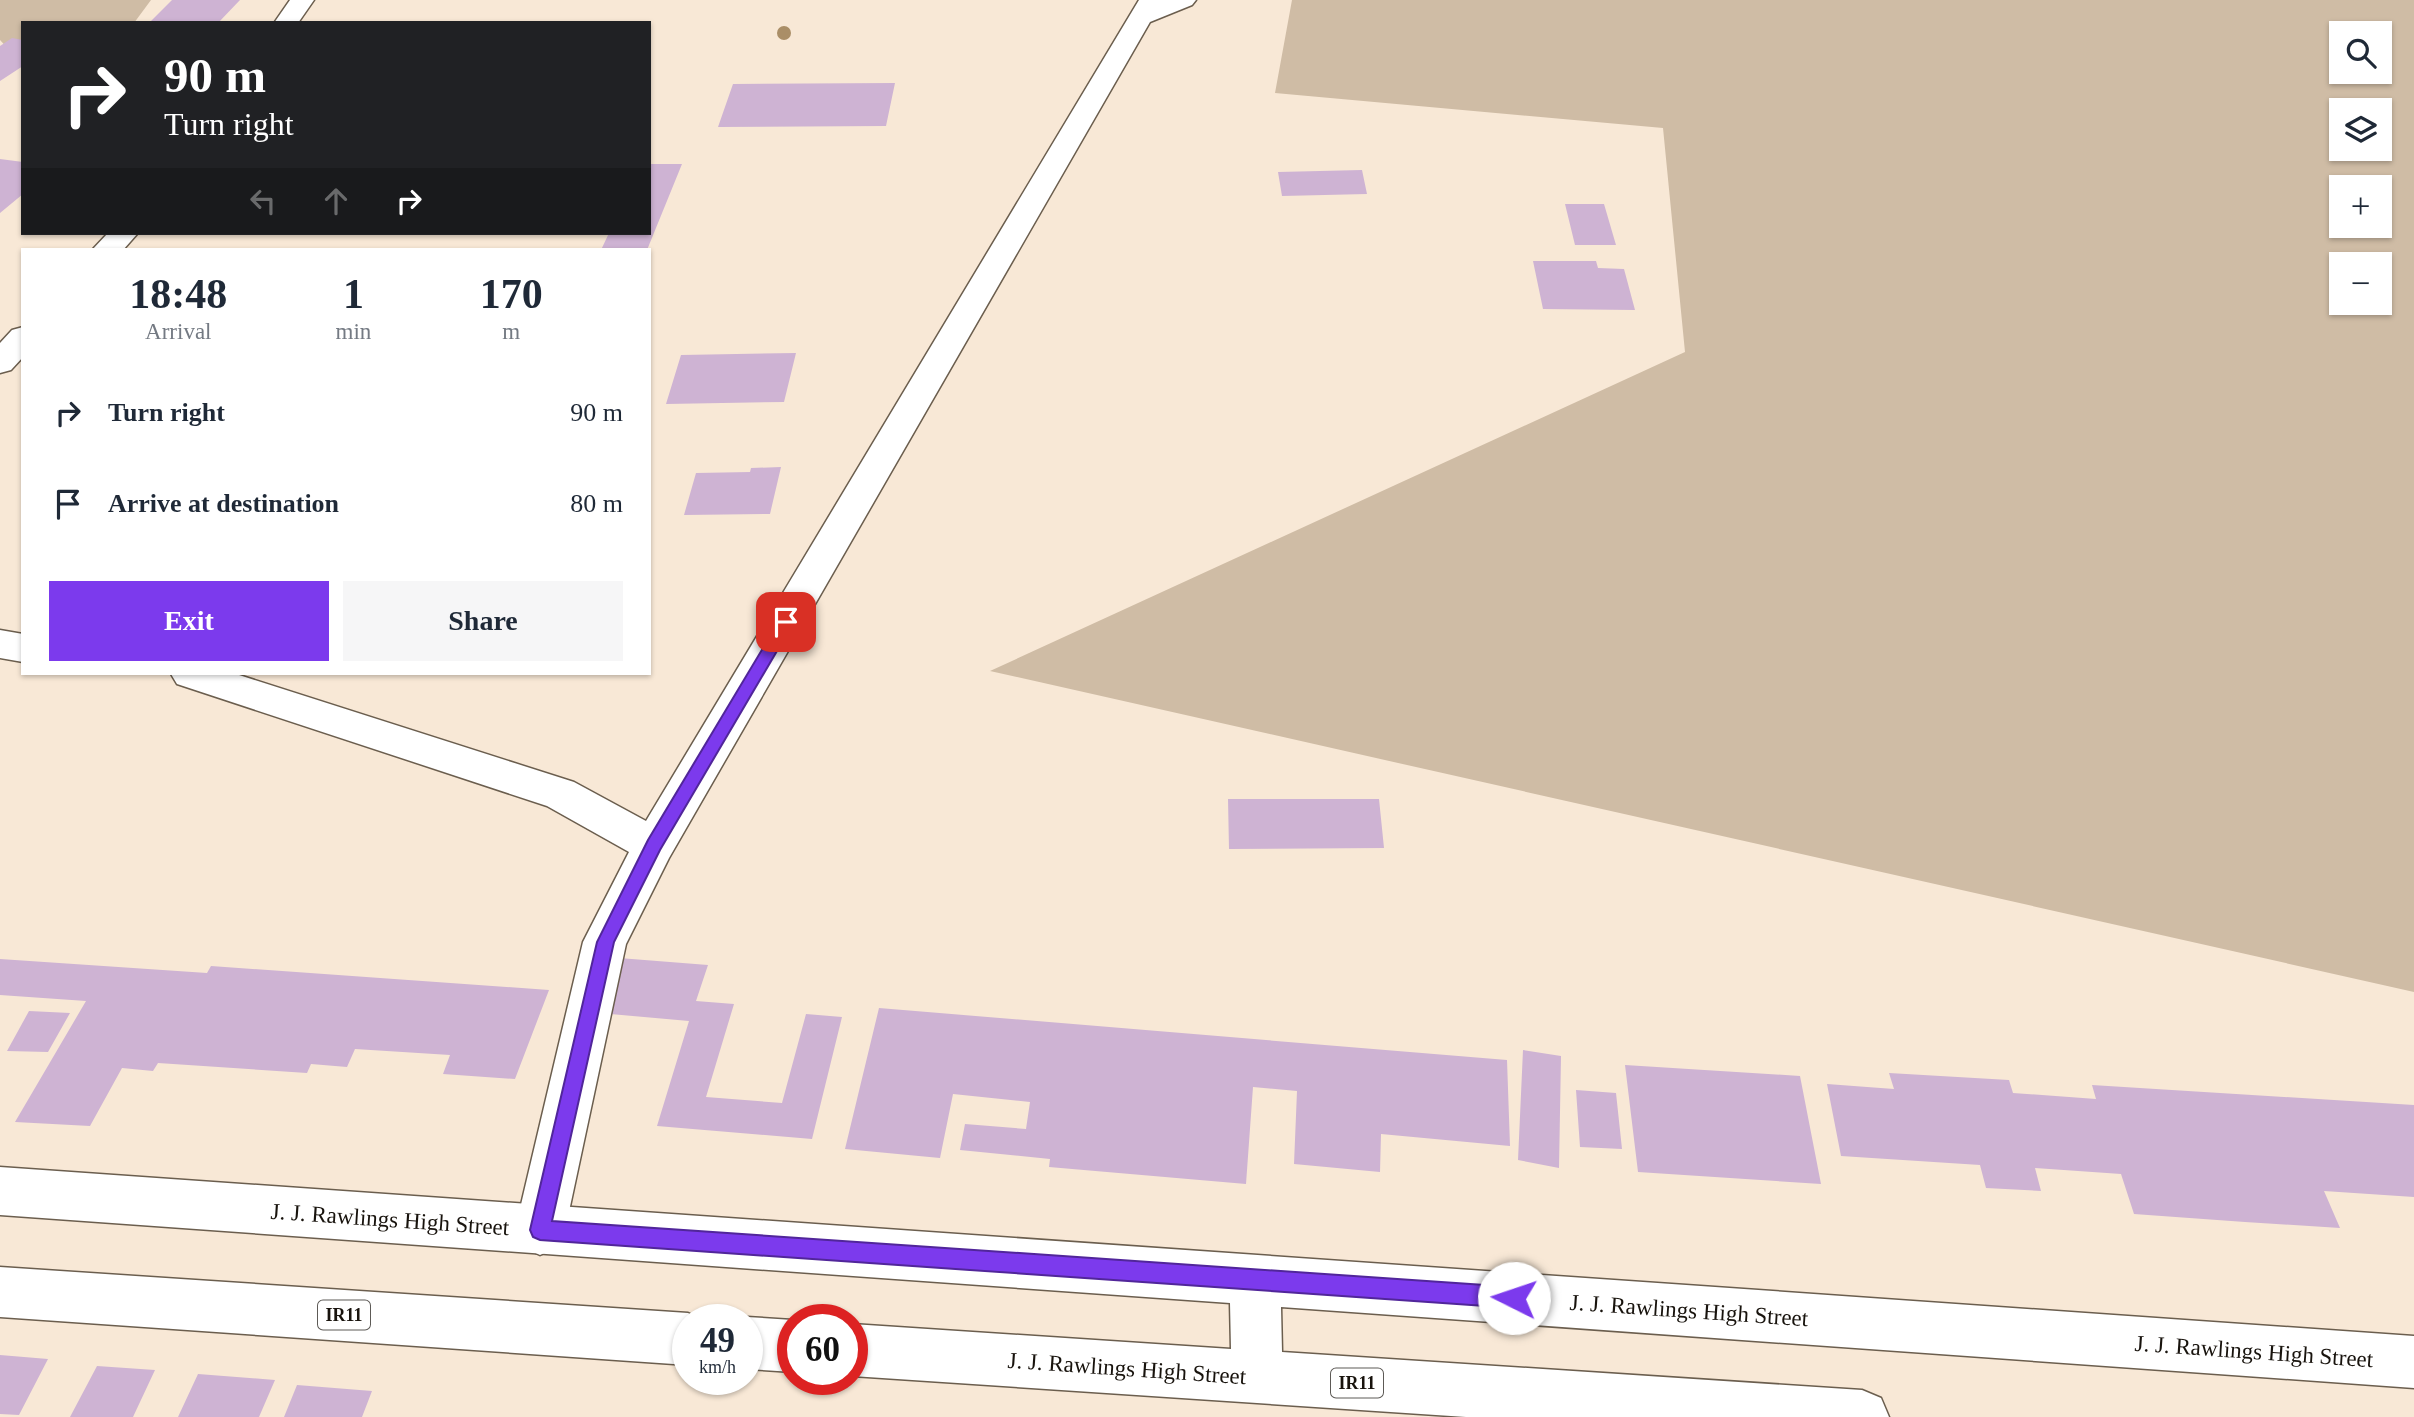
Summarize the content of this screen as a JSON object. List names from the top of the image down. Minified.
{"streets":{"main road":["J. J. Rawlings High Street","IR11"]},"page":{"map_buttons":["+","−"],"turn":["90 m","Turn right"],"eta":["18:48","Arrival","1","min","170","m"],"list":[{"name":"Turn right","value":"90 m"},{"name":"Arrive at destination","value":"80 m"}],"buttons":["Exit","Share"],"speed":"49 km/h","limit":"60"}}
